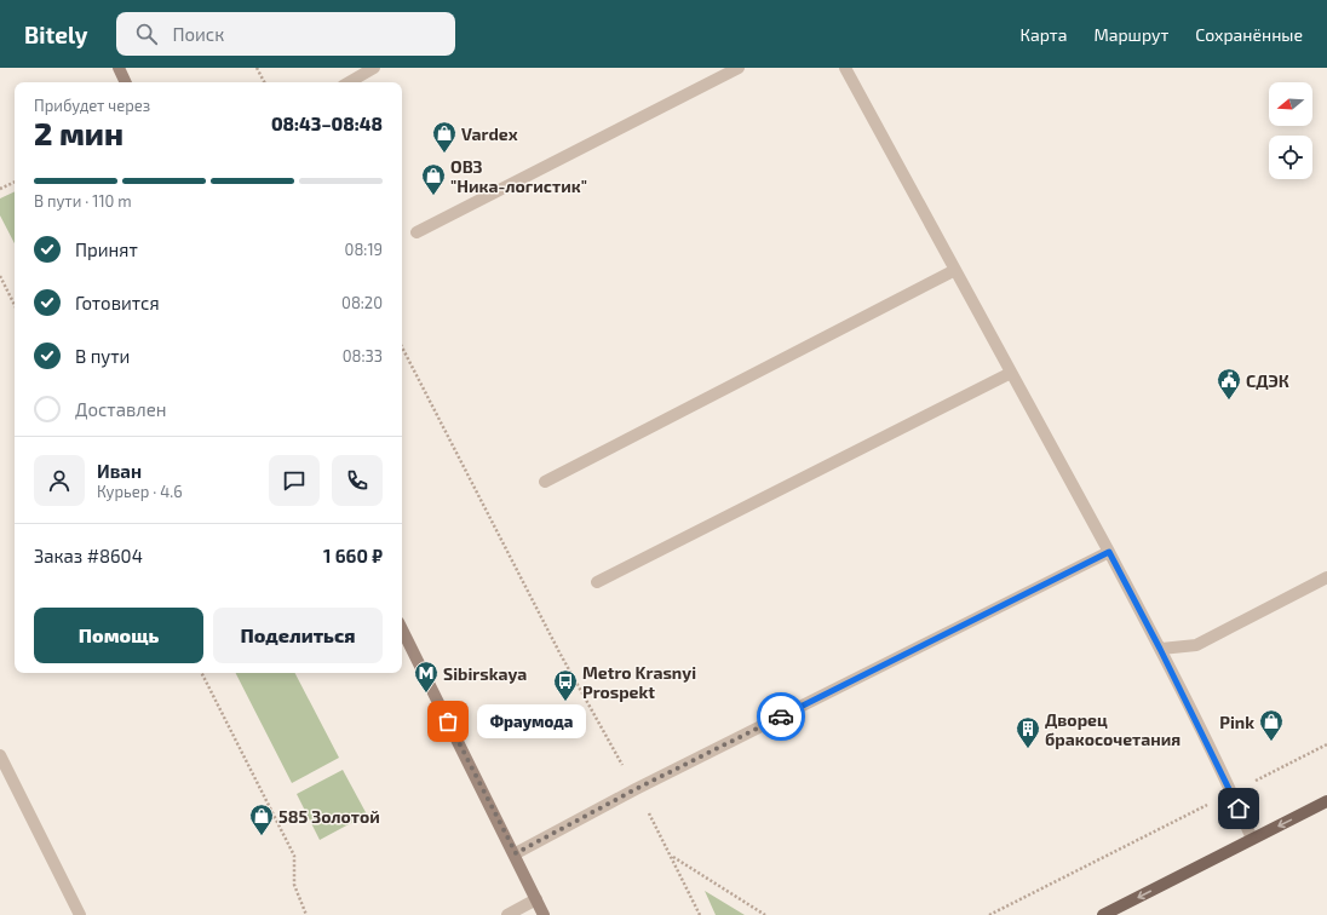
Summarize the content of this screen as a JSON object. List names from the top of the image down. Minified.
{"places":{"shop":["Vardex","ОВЗ \"Ника-логистик\"","Pink","585 Золотой"],"public building":["СДЭК"],"metro station":["Sibirskaya"],"bus stop":["Metro Krasnyi Prospekt"],"other":["Фраумода"],"building":["Дворец бракосочетания"]},"north":"left","page":{"header":"Bitely","search":"Поиск","nav":["Карта","Маршрут","Сохранённые"],"heading":["2 мин","Прибудет через","08:43–08:48"],"panel":["Иван","Курьер · 4.6","Заказ #8604","1 660 ₽"],"bar":"В пути · 110 m","list":[["Принят","08:19"],["Готовится","08:20"],["В пути","08:33"],"Доставлен"],"buttons":["Помощь","Поделиться"],"bubble":"Фраумода"}}
